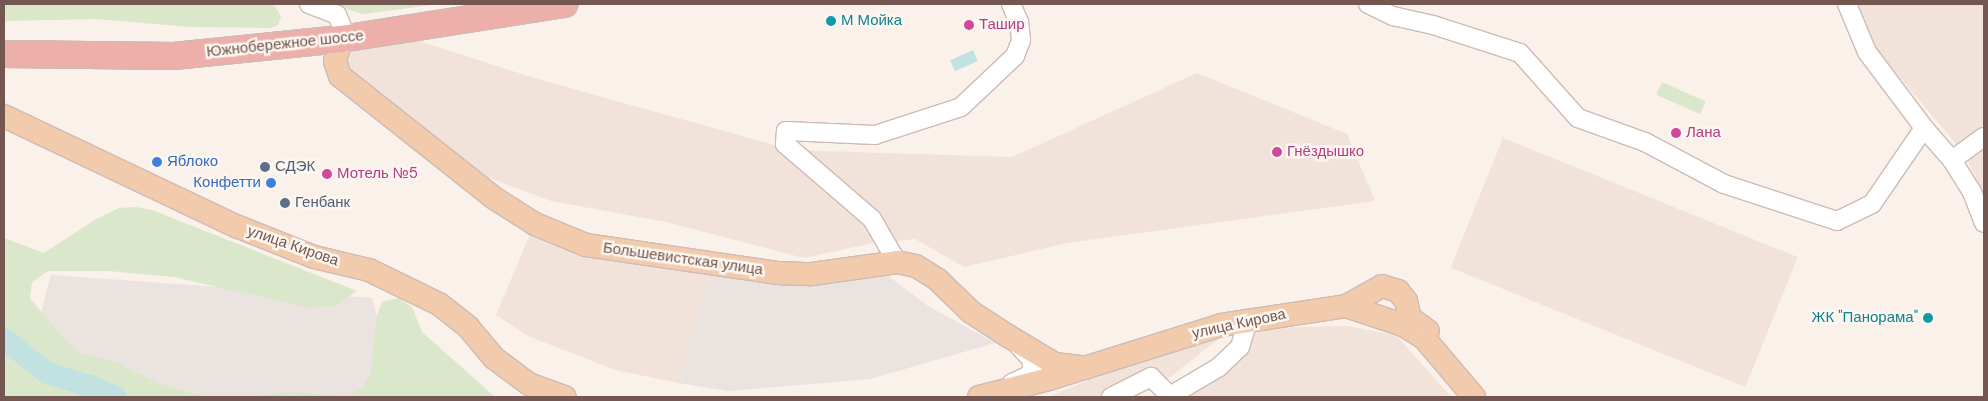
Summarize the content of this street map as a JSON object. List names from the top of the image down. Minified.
{"streets":{"highway":["Южнобережное шоссе"],"main road":["улица Кирова","Большевистская улица"]},"crossings":[["Южнобережное шоссе","Большевистская улица"],["улица Кирова","Большевистская улица"]],"places":["М Мойка","Ташир","Лана","Гнёздышко","Яблоко","СДЭК","Мотель №5","Конфетти","Генбанк","ЖК \"Панорама\""]}
